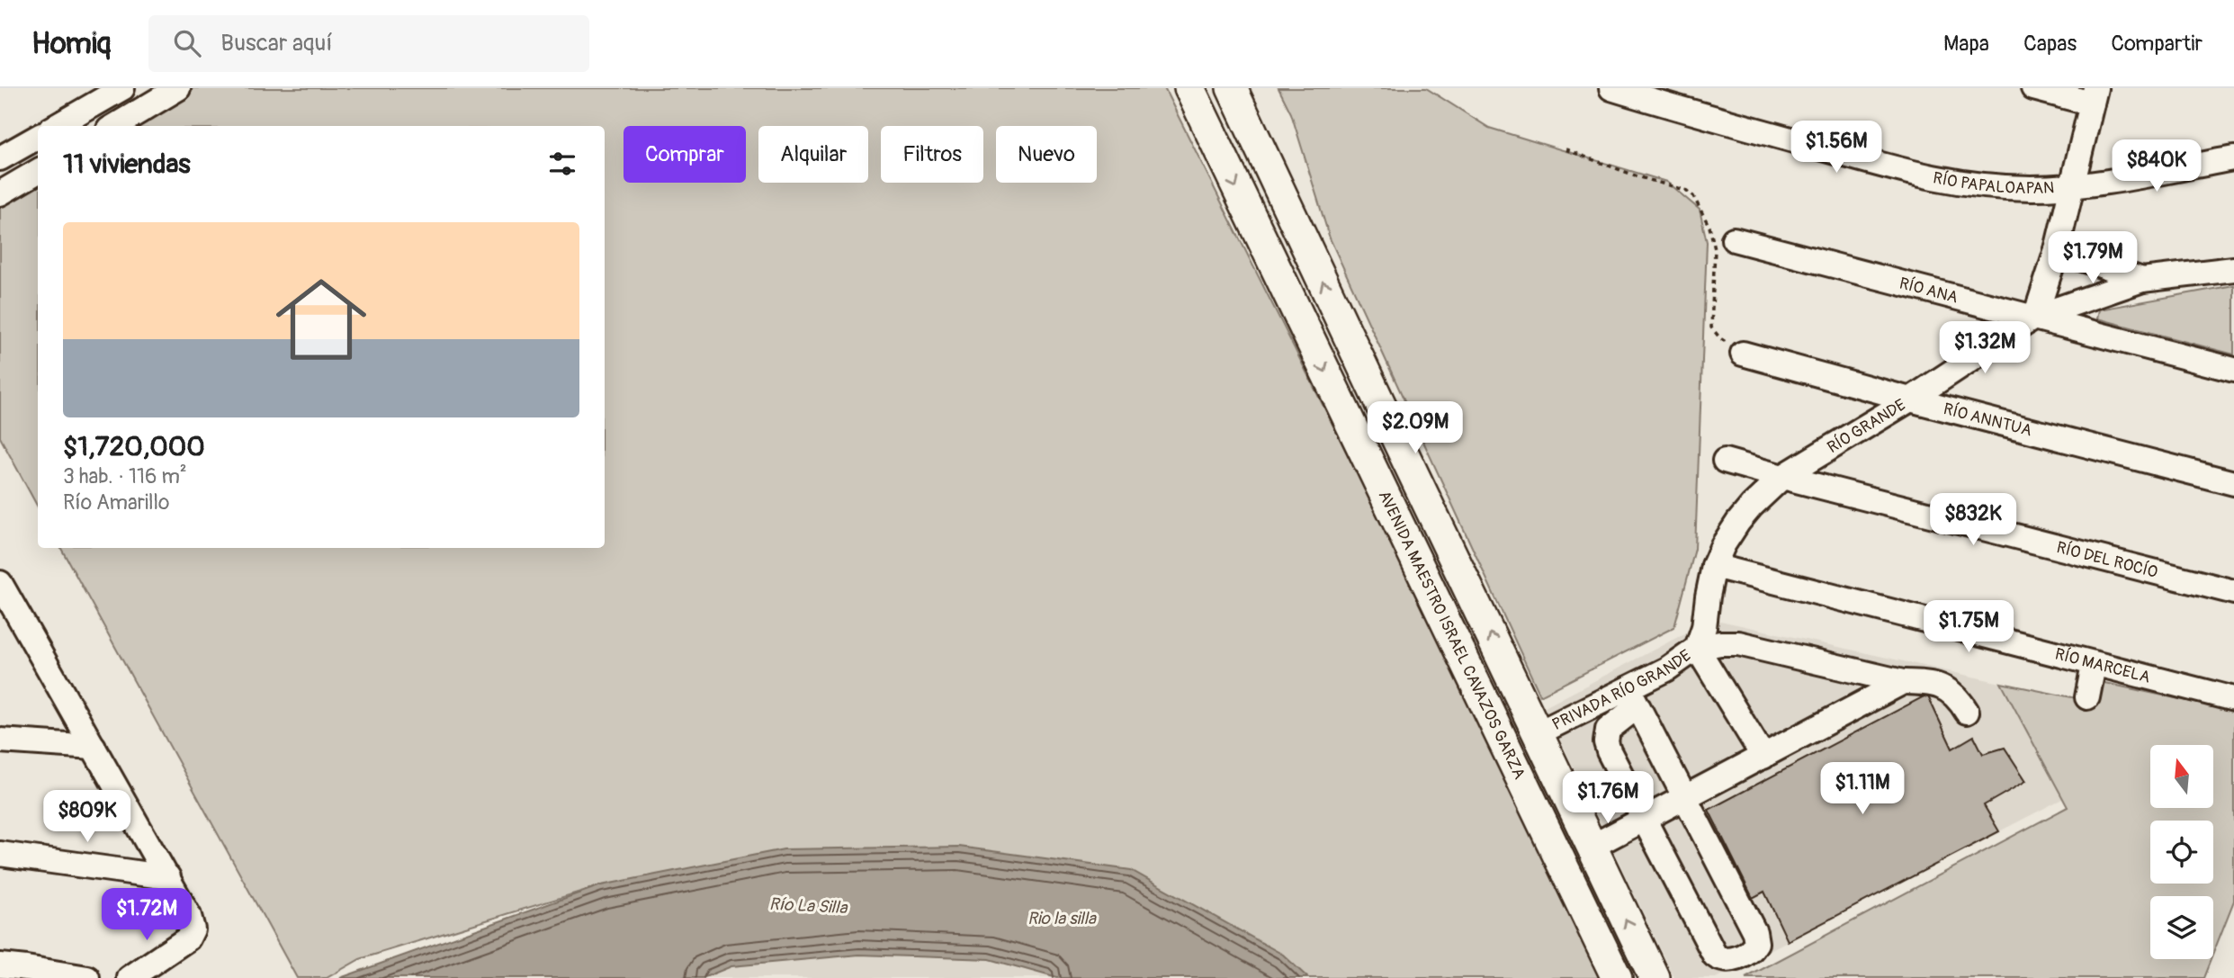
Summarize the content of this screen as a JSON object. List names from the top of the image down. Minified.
{"streets":{"main road":["AVENIDA MAESTRO ISRAEL CAVAZOS GARZA"],"street":["RÍO PAPALOAPAN","RÍO ANA","RÍO ANNTUA","RÍO GRANDE","RÍO DEL ROCÍO","RÍO MARCELA","PRIVADA RÍO GRANDE"]},"crossings":[["RÍO ANA","RÍO GRANDE"],["RÍO ANNTUA","RÍO GRANDE"],["RÍO GRANDE","RÍO DEL ROCÍO"],["RÍO GRANDE","RÍO MARCELA"],["RÍO GRANDE","PRIVADA RÍO GRANDE"],["AVENIDA MAESTRO ISRAEL CAVAZOS GARZA","PRIVADA RÍO GRANDE"],["RÍO MARCELA","PRIVADA RÍO GRANDE"]],"water":["Río La Silla","Rio la silla"],"north":"top","page":{"header":"Homiq","search":"Buscar aquí","nav":["Mapa","Capas","Compartir"],"price":["$1.56M","$840K","$1.79M","$1.32M","$2.09M","$832K","$1.75M","$1.11M","$1.76M","$809K","$1.72M"],"chip":["Comprar","Alquilar","Filtros","Nuevo"],"heading":"11 viviendas","list":[{"name":"$1,720,000","note":"3 hab. · 116 m² · Río Amarillo"}]}}
